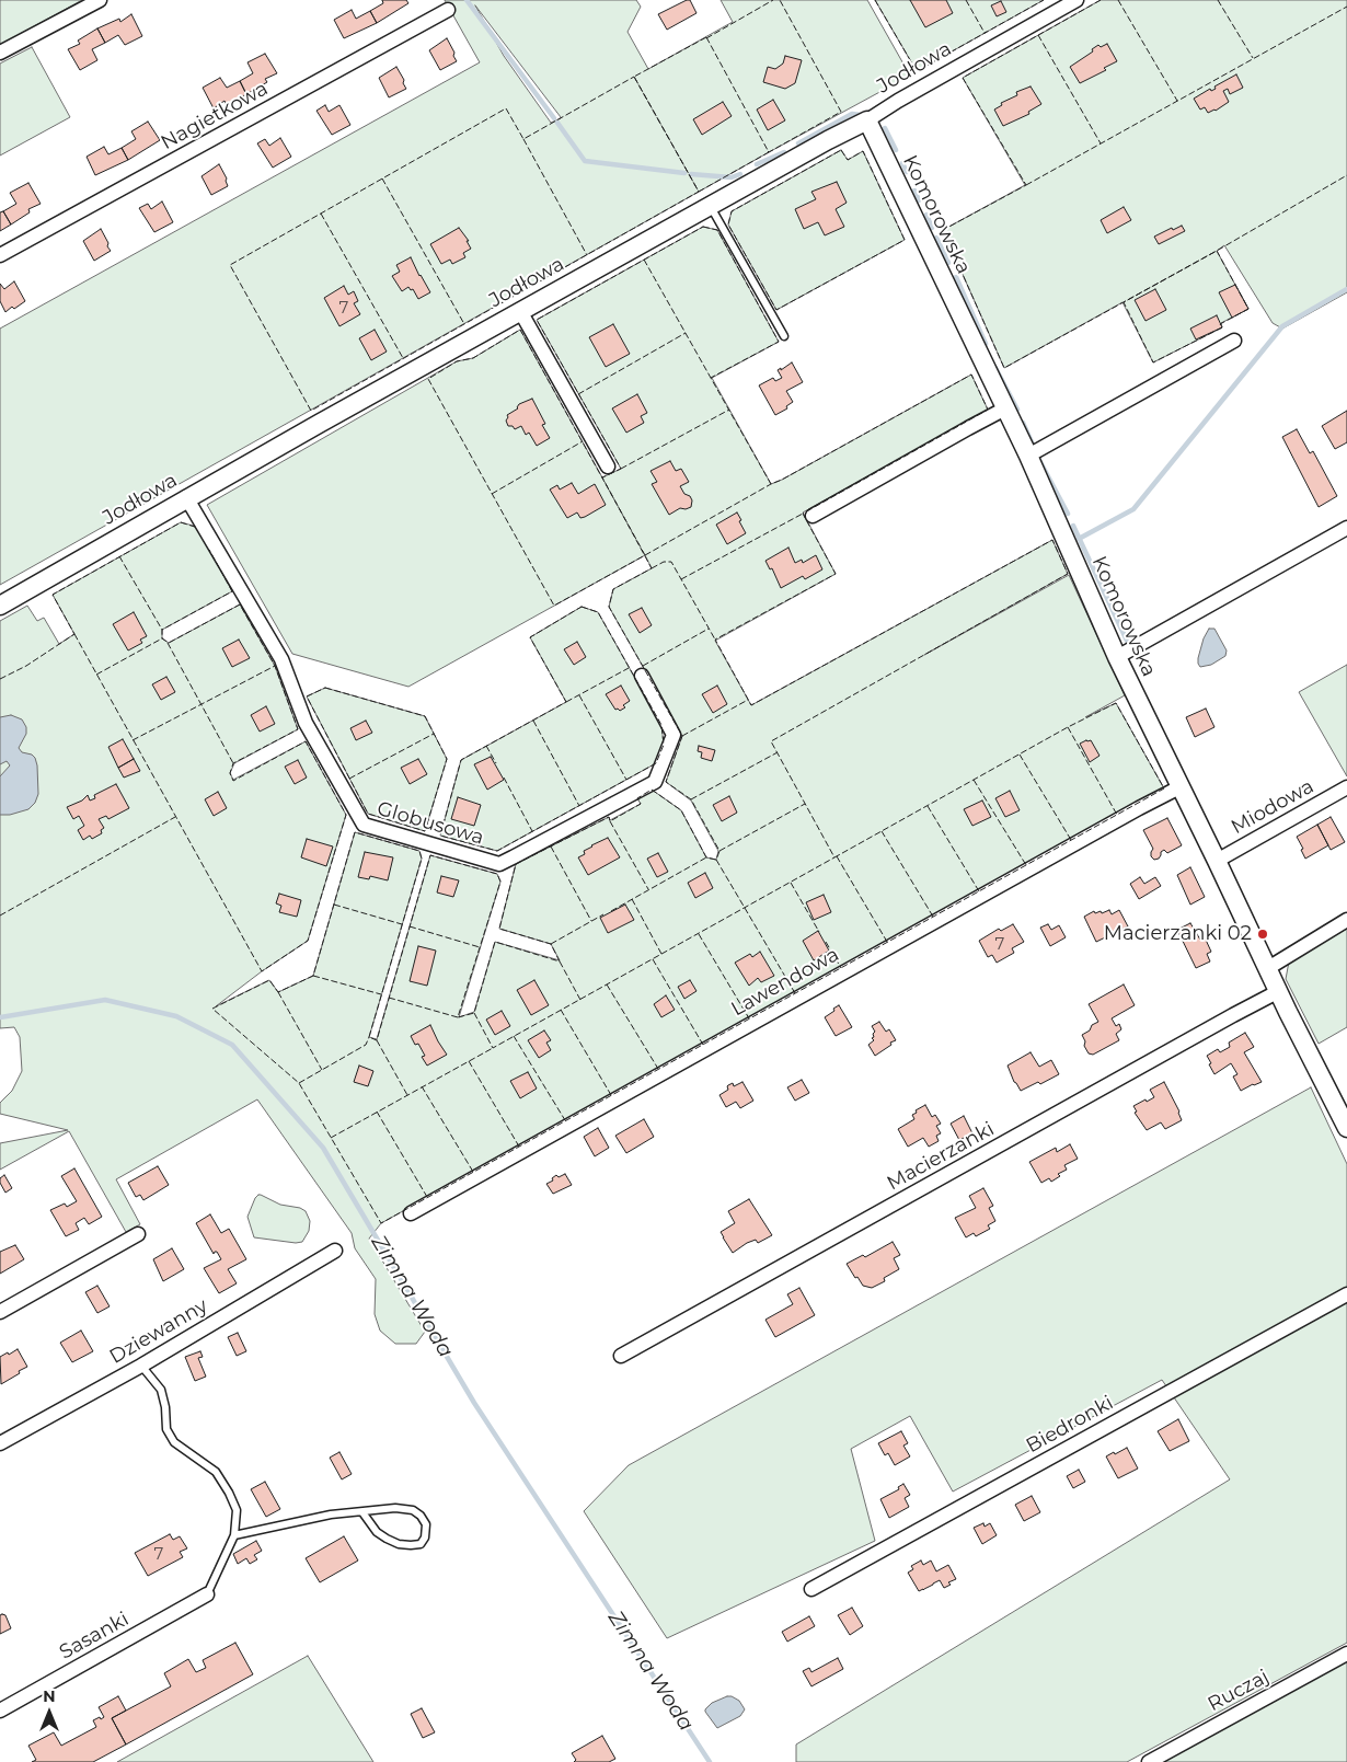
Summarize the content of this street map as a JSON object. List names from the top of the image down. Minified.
{"streets":{"street":["Jodłowa","Nagietkowa","Komorowska","Miodowa","Globusowa","Lawendowa","Macierzanki","Dziewanny","Biedronki","Sasanki","Ruczaj"]},"crossings":[["Jodłowa","Komorowska"],["Jodłowa","Globusowa"],["Komorowska","Miodowa"],["Komorowska","Lawendowa"],["Komorowska","Macierzanki"]],"water":["Zimna Woda"],"places":["Macierzanki 02"],"house_numbers":["7","7","7"],"north":"top"}
